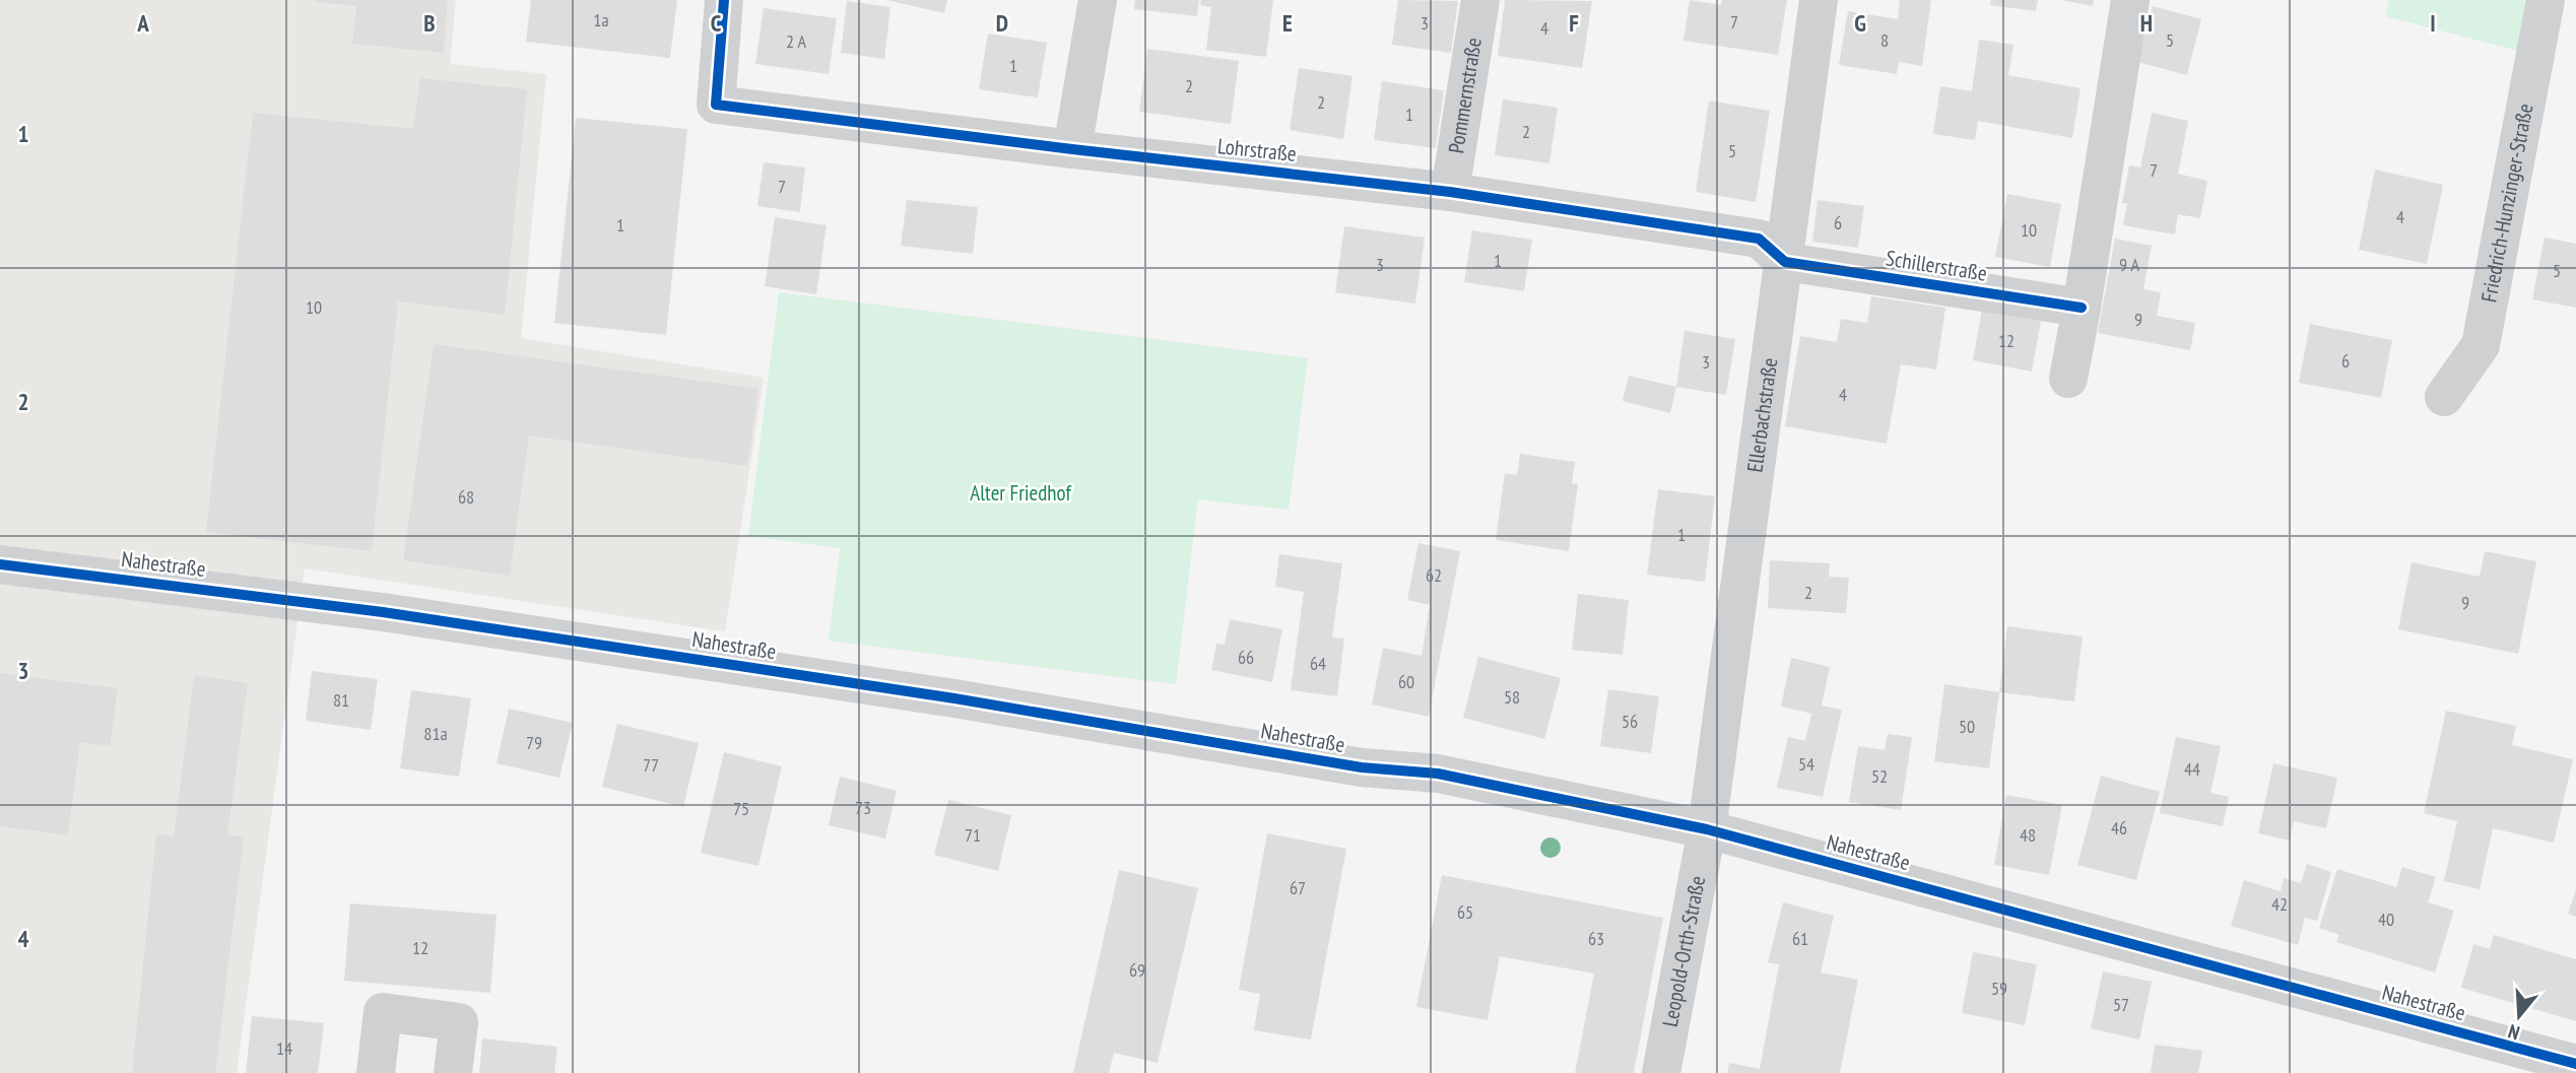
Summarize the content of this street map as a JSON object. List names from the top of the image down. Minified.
{"streets":{"street":["Pommernstraße","Lohrstraße","Friedrich-Hunzinger-Straße","Schillerstraße","Ellerbachstraße","Nahestraße","Leopold-Orth-Straße"]},"crossings":[["Pommernstraße","Lohrstraße"],["Lohrstraße","Schillerstraße"],["Lohrstraße","Ellerbachstraße"],["Schillerstraße","Ellerbachstraße"],["Ellerbachstraße","Nahestraße"],["Ellerbachstraße","Leopold-Orth-Straße"],["Nahestraße","Leopold-Orth-Straße"]],"parks":["Alter Friedhof"],"house_numbers":["1a","7","3","4","8","5","2 A","1","2","2","1","2","5","7","7","4","6","1","10","1","3","9 A","5","10","9","12","6","3","4","68","1","62","2","9","66","64","60","58","81","56","50","81a","79","54","77","44","52","73","75","46","71","48","67","42","65","40","63","61","12","69","59","57","14"],"north":"bottom","grid":{"columns":["A","B","C","D","E","F","G","H","I"],"rows":["1","2","3","4"]}}
